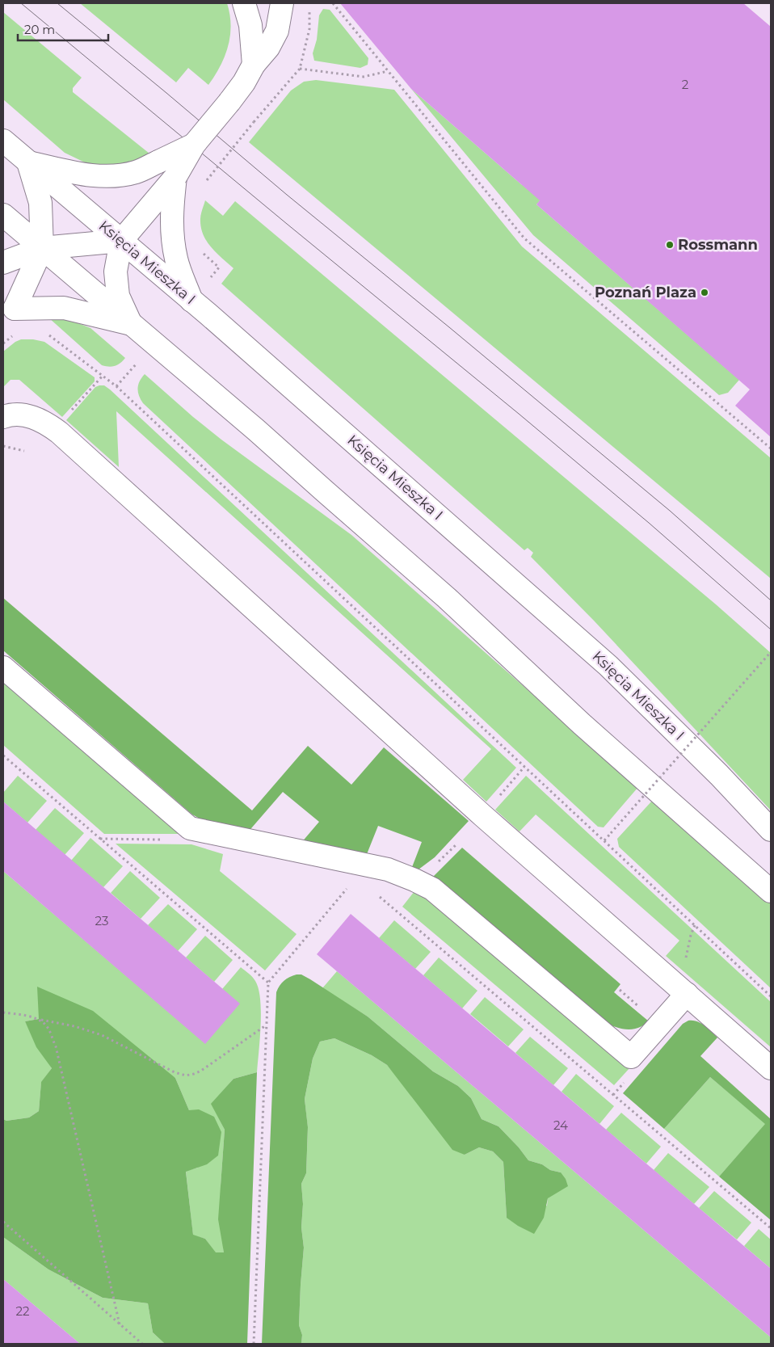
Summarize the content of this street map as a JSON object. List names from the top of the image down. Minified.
{"streets":{"street":["Księcia Mieszka I"]},"places":["Rossmann","Poznań Plaza"],"house_numbers":["2","23","24","22"],"scale_bar":"20 m"}
